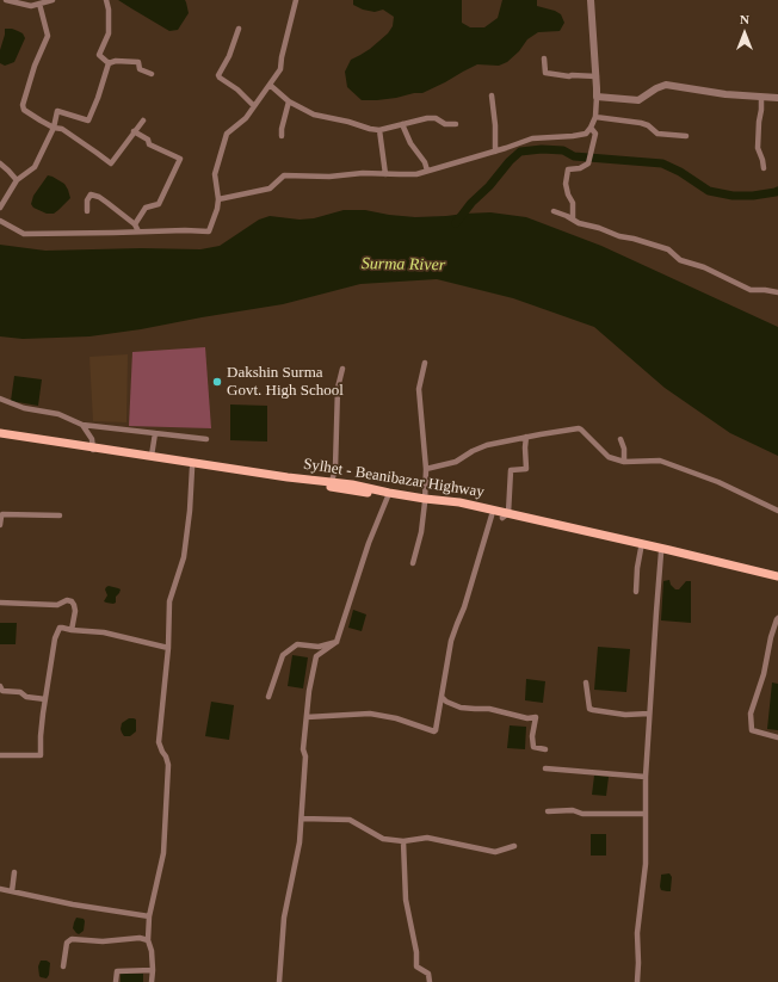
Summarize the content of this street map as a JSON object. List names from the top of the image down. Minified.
{"streets":{"main road":["Sylhet - Beanibazar Highway"]},"water":["Surma River"],"places":["Dakshin Surma Govt. High School"],"north":"top"}
